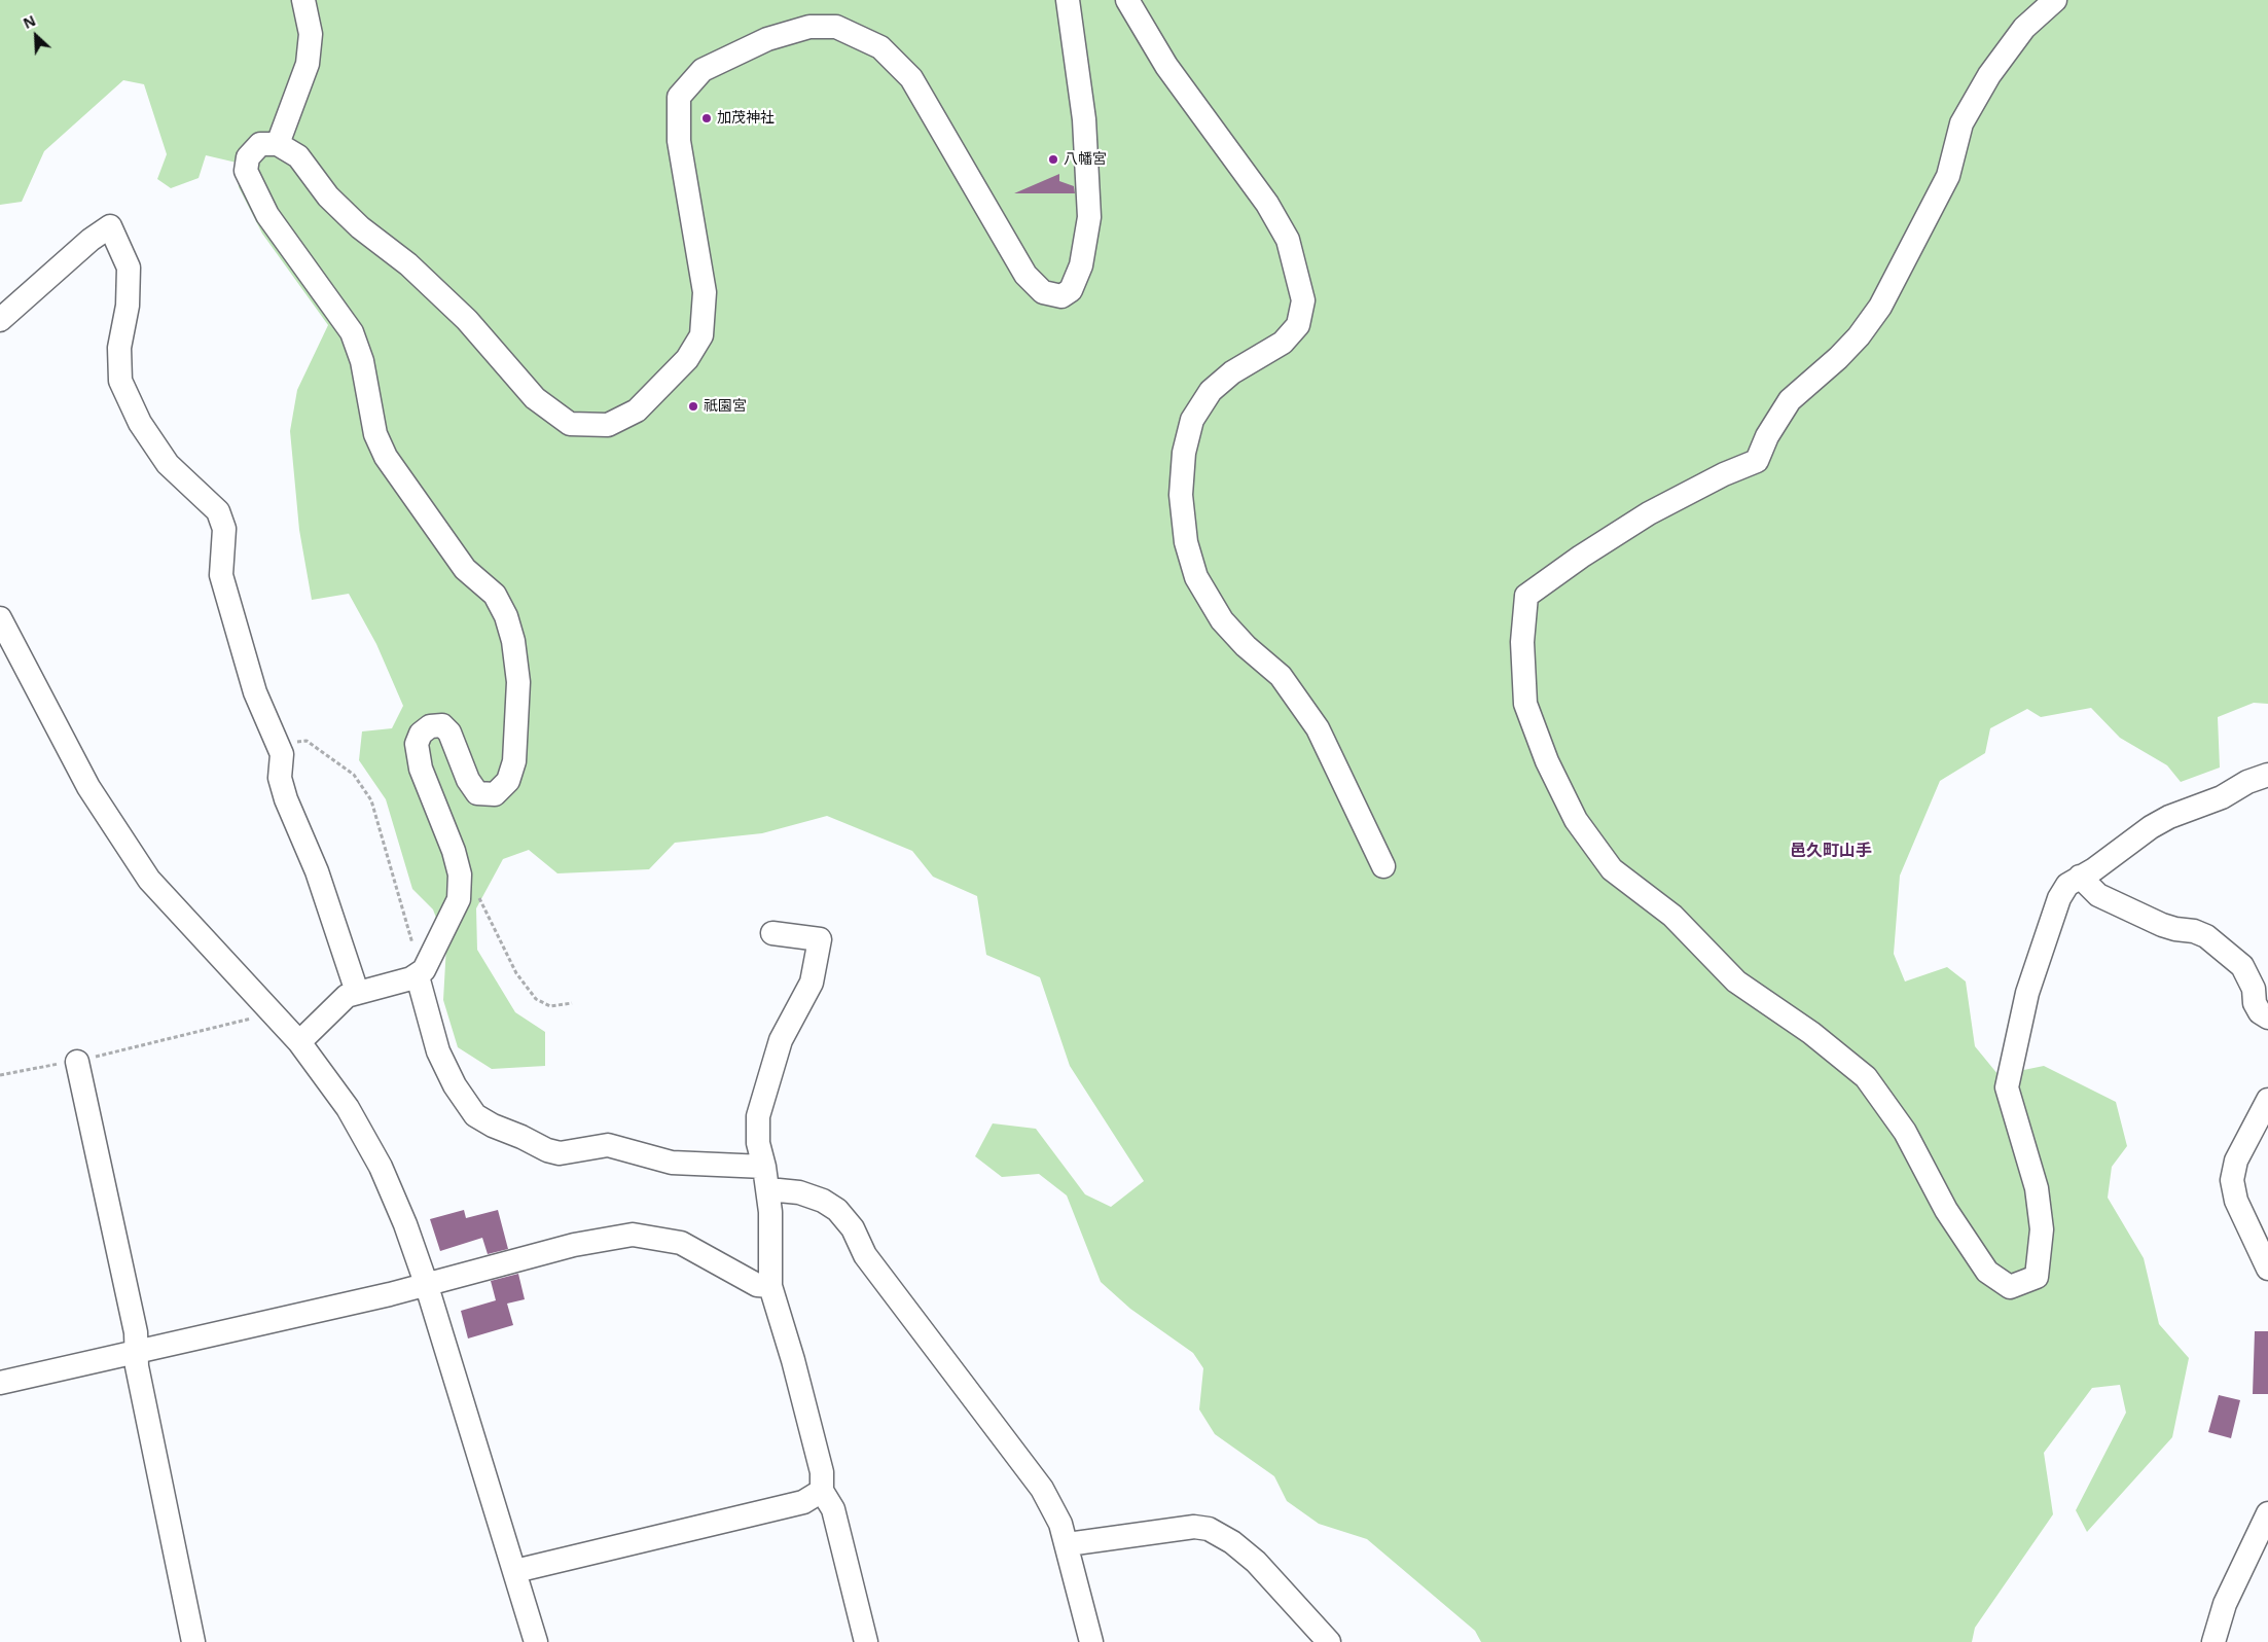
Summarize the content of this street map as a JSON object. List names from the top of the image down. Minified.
{"districts":["邑久町山手"],"places":["加茂神社","八幡宮","祇園宮"],"north":"top left"}
